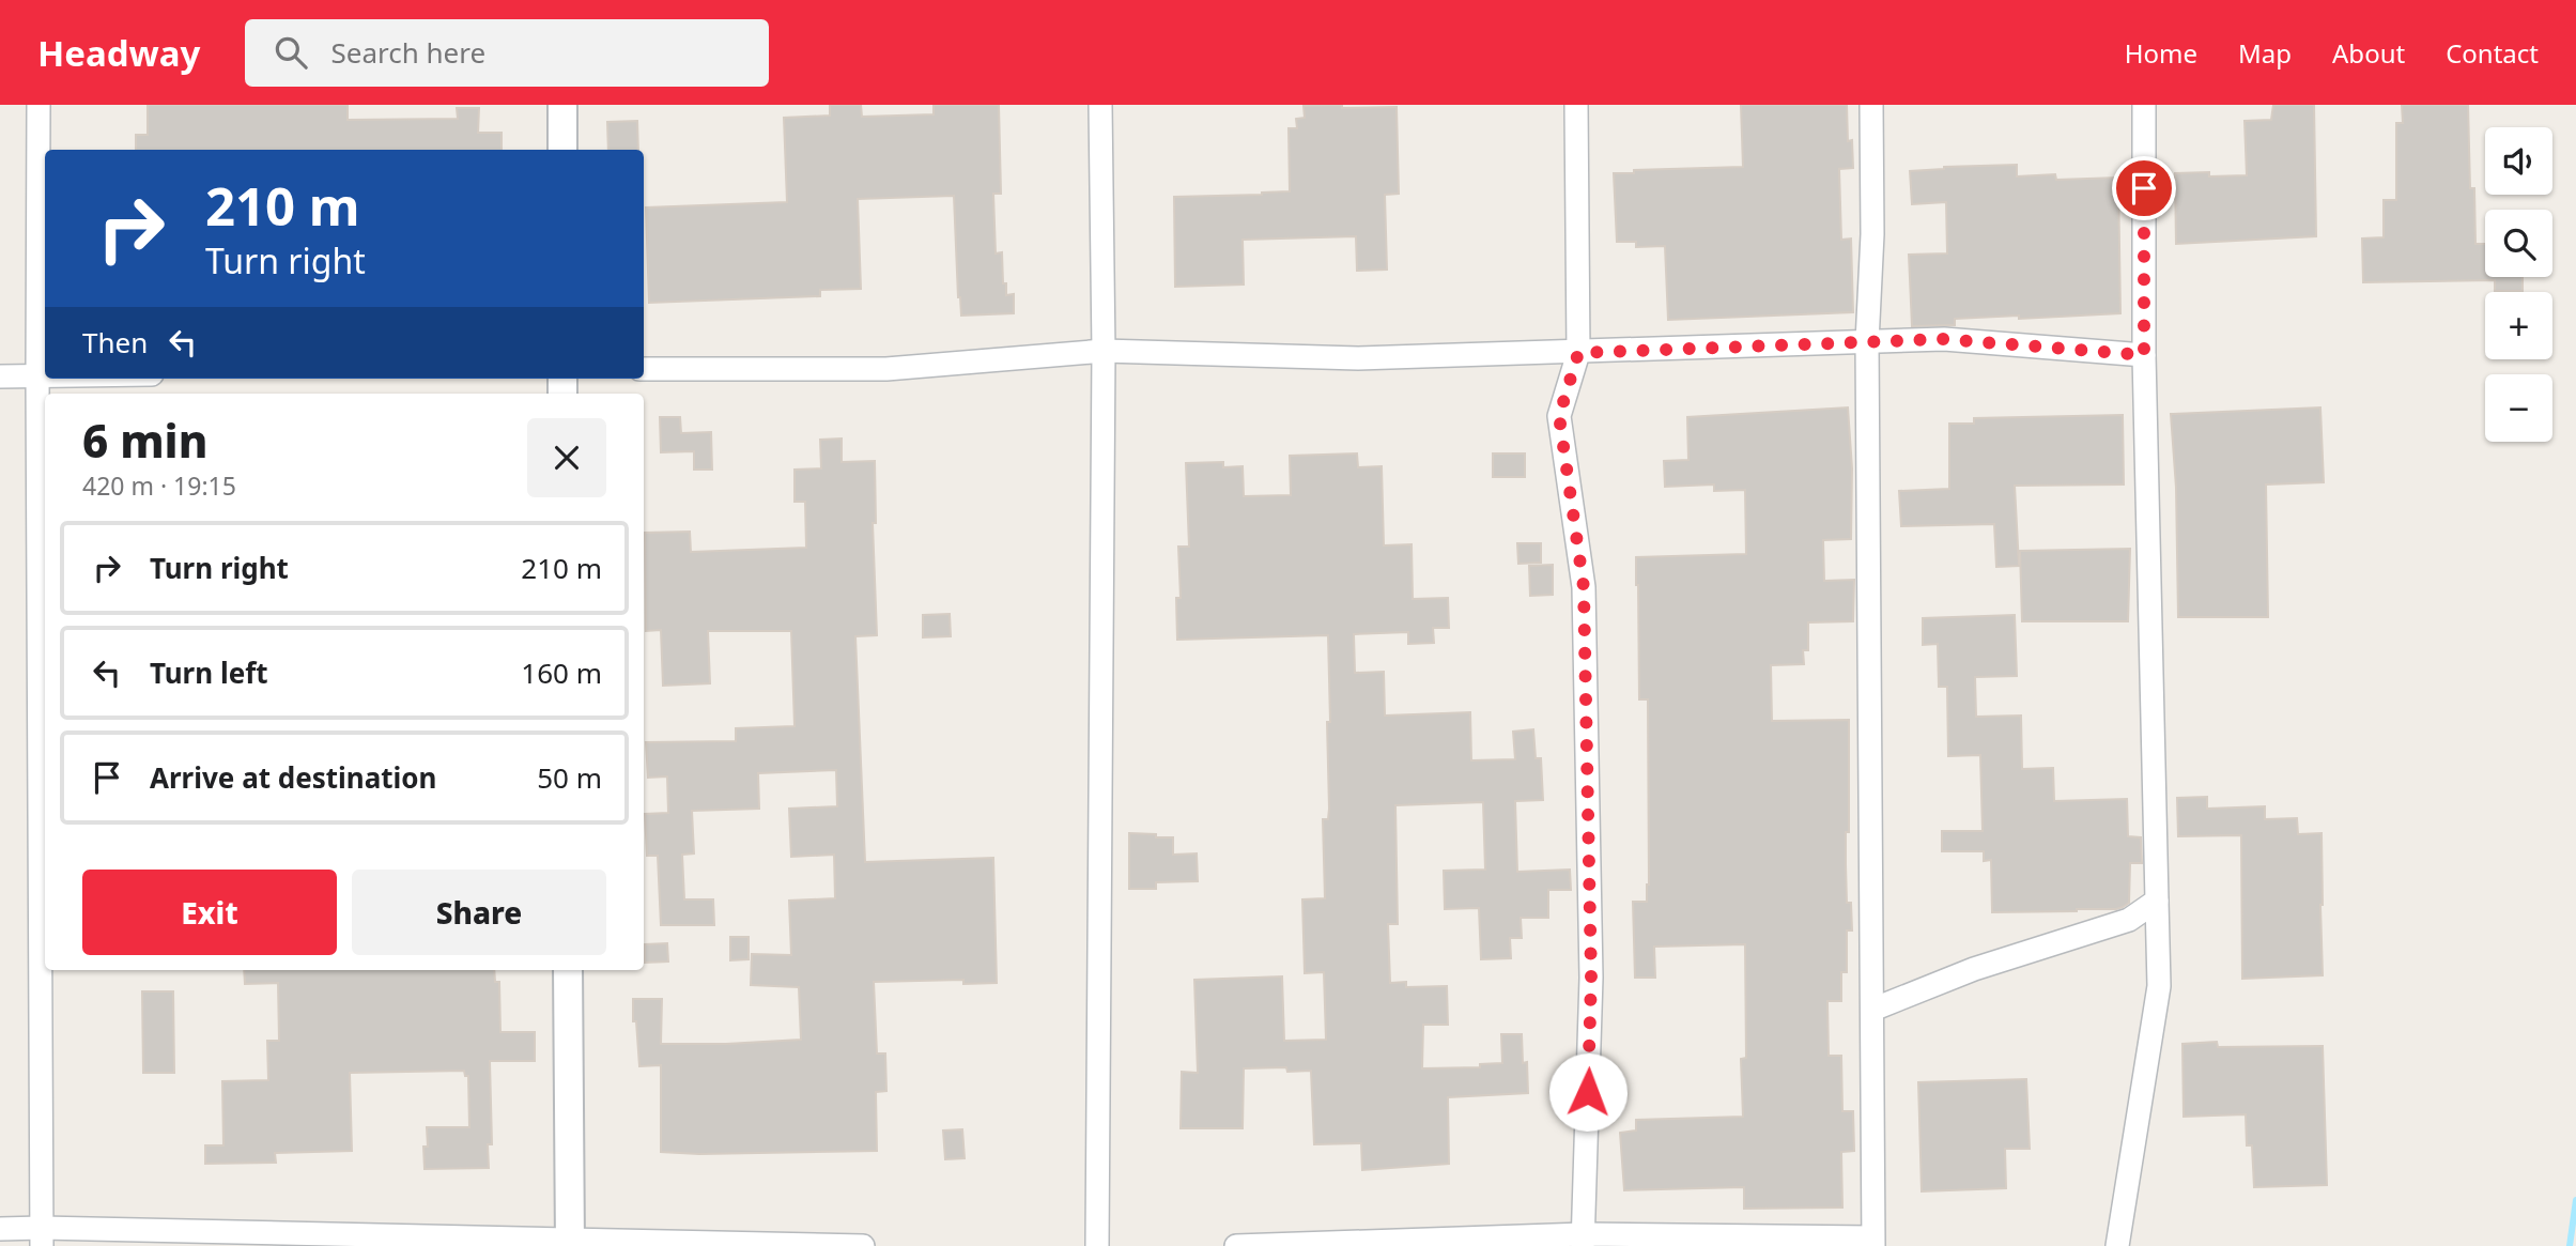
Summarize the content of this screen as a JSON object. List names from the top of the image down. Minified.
{"page":{"header":"Headway","search":"Search here","nav":["Home","Map","About","Contact"],"map_buttons":["+","−"],"turn":["210 m","Turn right"],"then":"Then","heading":["6 min","420 m · 19:15"],"list":[{"name":"Turn right","value":"210 m"},{"name":"Turn left","value":"160 m"},{"name":"Arrive at destination","value":"50 m"}],"buttons":["Exit","Share"]}}
